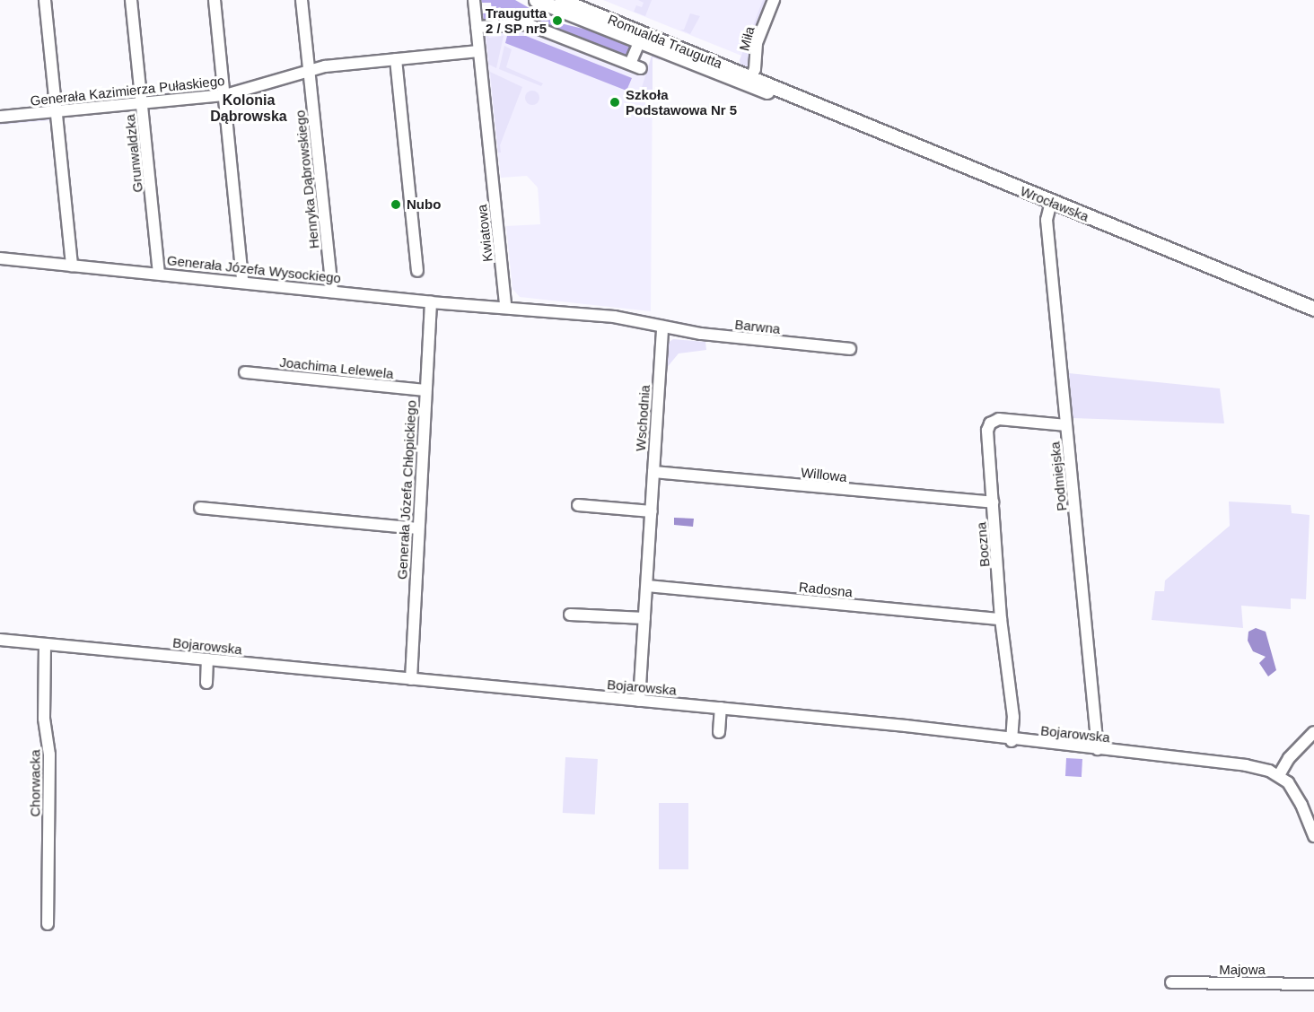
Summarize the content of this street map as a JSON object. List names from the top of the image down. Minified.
{"streets":{"street":["Miła","Romualda Traugutta","Generała Kazimierza Pułaskiego","Grunwaldzka","Henryka Dąbrowskiego","Wrocławska","Kwiatowa","Generała Józefa Wysockiego","Barwna","Joachima Lelewela","Wschodnia","Willowa","Podmiejska","Generała Józefa Chłopickiego","Boczna","Radosna","Bojarowska","Chorwacka","Majowa"]},"crossings":[["Miła","Romualda Traugutta"],["Miła","Wrocławska"],["Romualda Traugutta","Wrocławska"],["Generała Kazimierza Pułaskiego","Grunwaldzka"],["Generała Kazimierza Pułaskiego","Henryka Dąbrowskiego"],["Generała Kazimierza Pułaskiego","Kwiatowa"],["Grunwaldzka","Generała Józefa Wysockiego"],["Henryka Dąbrowskiego","Generała Józefa Wysockiego"],["Wrocławska","Podmiejska"],["Kwiatowa","Generała Józefa Wysockiego"],["Generała Józefa Wysockiego","Generała Józefa Chłopickiego"],["Barwna","Wschodnia"],["Joachima Lelewela","Generała Józefa Chłopickiego"],["Wschodnia","Willowa"],["Wschodnia","Radosna"],["Wschodnia","Bojarowska"],["Willowa","Boczna"],["Podmiejska","Boczna"],["Podmiejska","Bojarowska"],["Generała Józefa Chłopickiego","Bojarowska"],["Boczna","Radosna"],["Boczna","Bojarowska"],["Bojarowska","Chorwacka"]],"districts":["Kolonia Dąbrowska"],"places":["Traugutta 2 / SP nr5","Szkoła Podstawowa Nr 5","Nubo"]}
